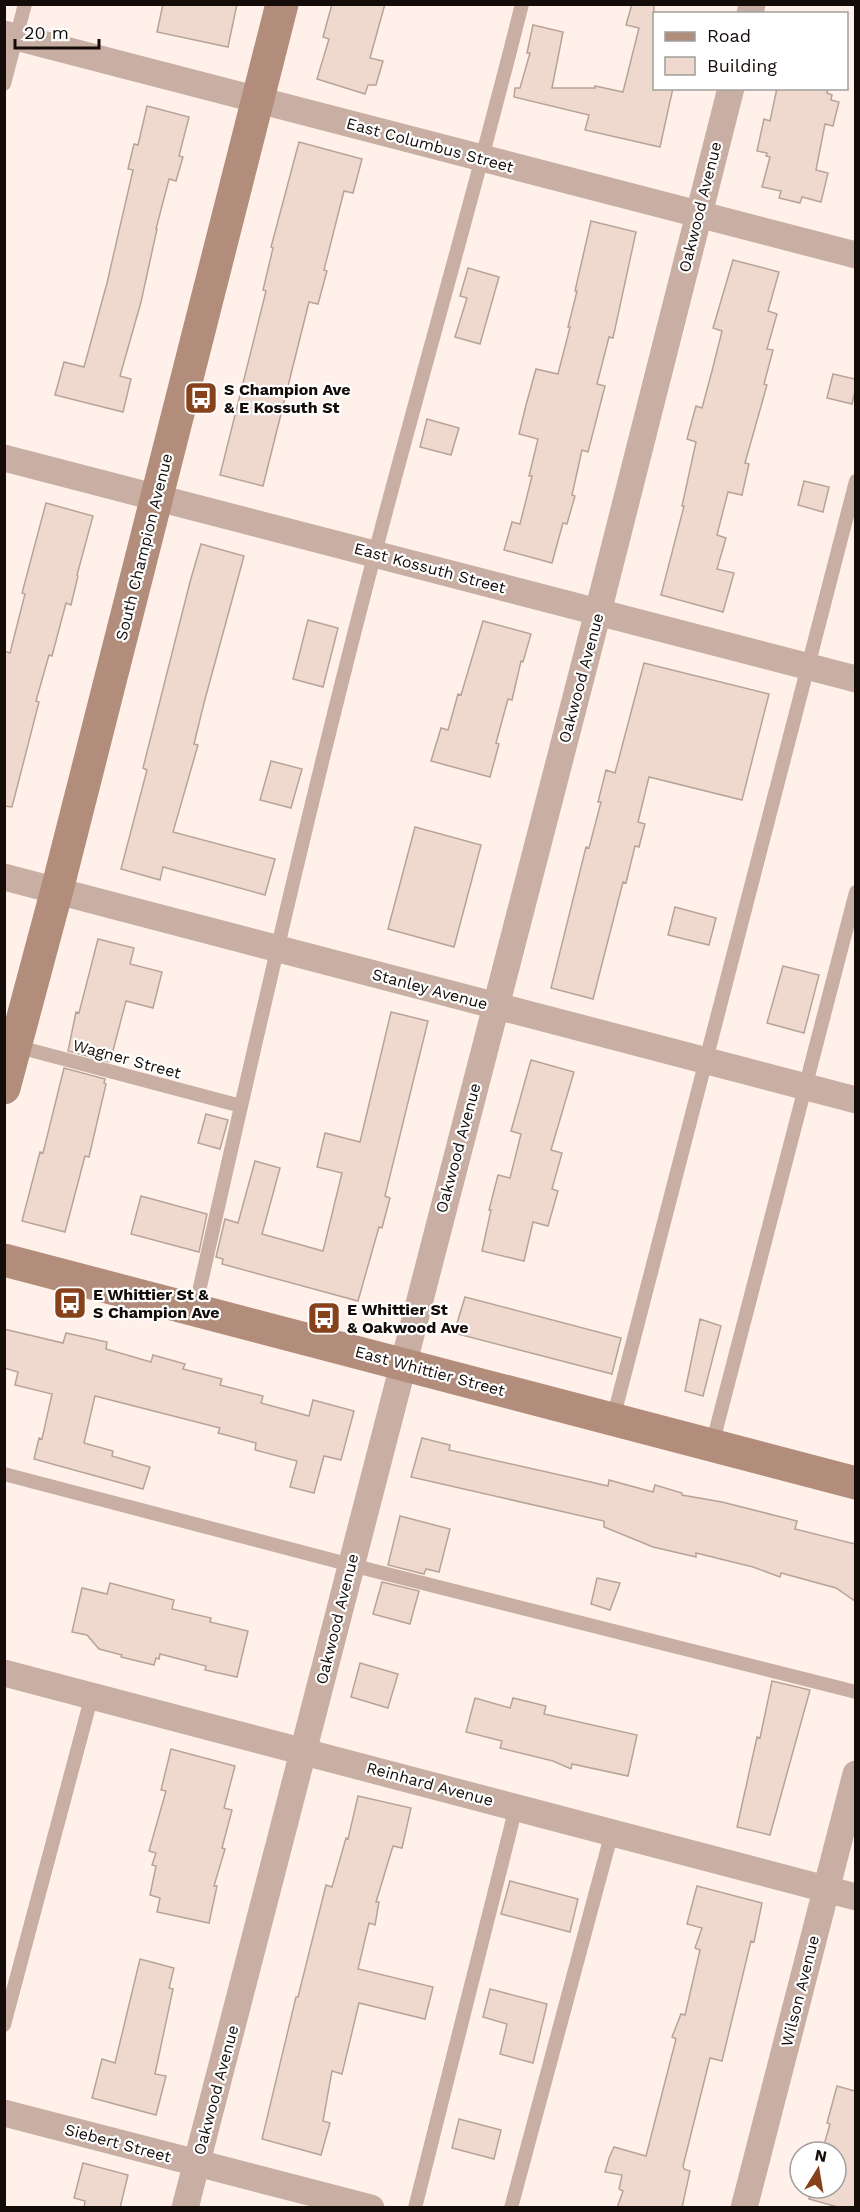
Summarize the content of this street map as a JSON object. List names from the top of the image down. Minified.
{"streets":{"street":["East Columbus Street","Oakwood Avenue","South Champion Avenue","East Kossuth Street","Stanley Avenue","East Whittier Street","Reinhard Avenue","Wilson Avenue","Siebert Street"],"lane":["Wagner Street"]},"crossings":[["East Columbus Street","Oakwood Avenue"],["East Columbus Street","South Champion Avenue"],["Oakwood Avenue","East Kossuth Street"],["Oakwood Avenue","Stanley Avenue"],["Oakwood Avenue","East Whittier Street"],["Oakwood Avenue","Reinhard Avenue"],["Oakwood Avenue","Siebert Street"],["South Champion Avenue","East Kossuth Street"],["South Champion Avenue","Stanley Avenue"],["South Champion Avenue","Wagner Street"],["Reinhard Avenue","Wilson Avenue"]],"places":{"bus stop":["S Champion Ave & E Kossuth St","E Whittier St & S Champion Ave","E Whittier St & Oakwood Ave"]},"legend":["Road","Building"],"scale_bar":"20 m","north":"top"}
